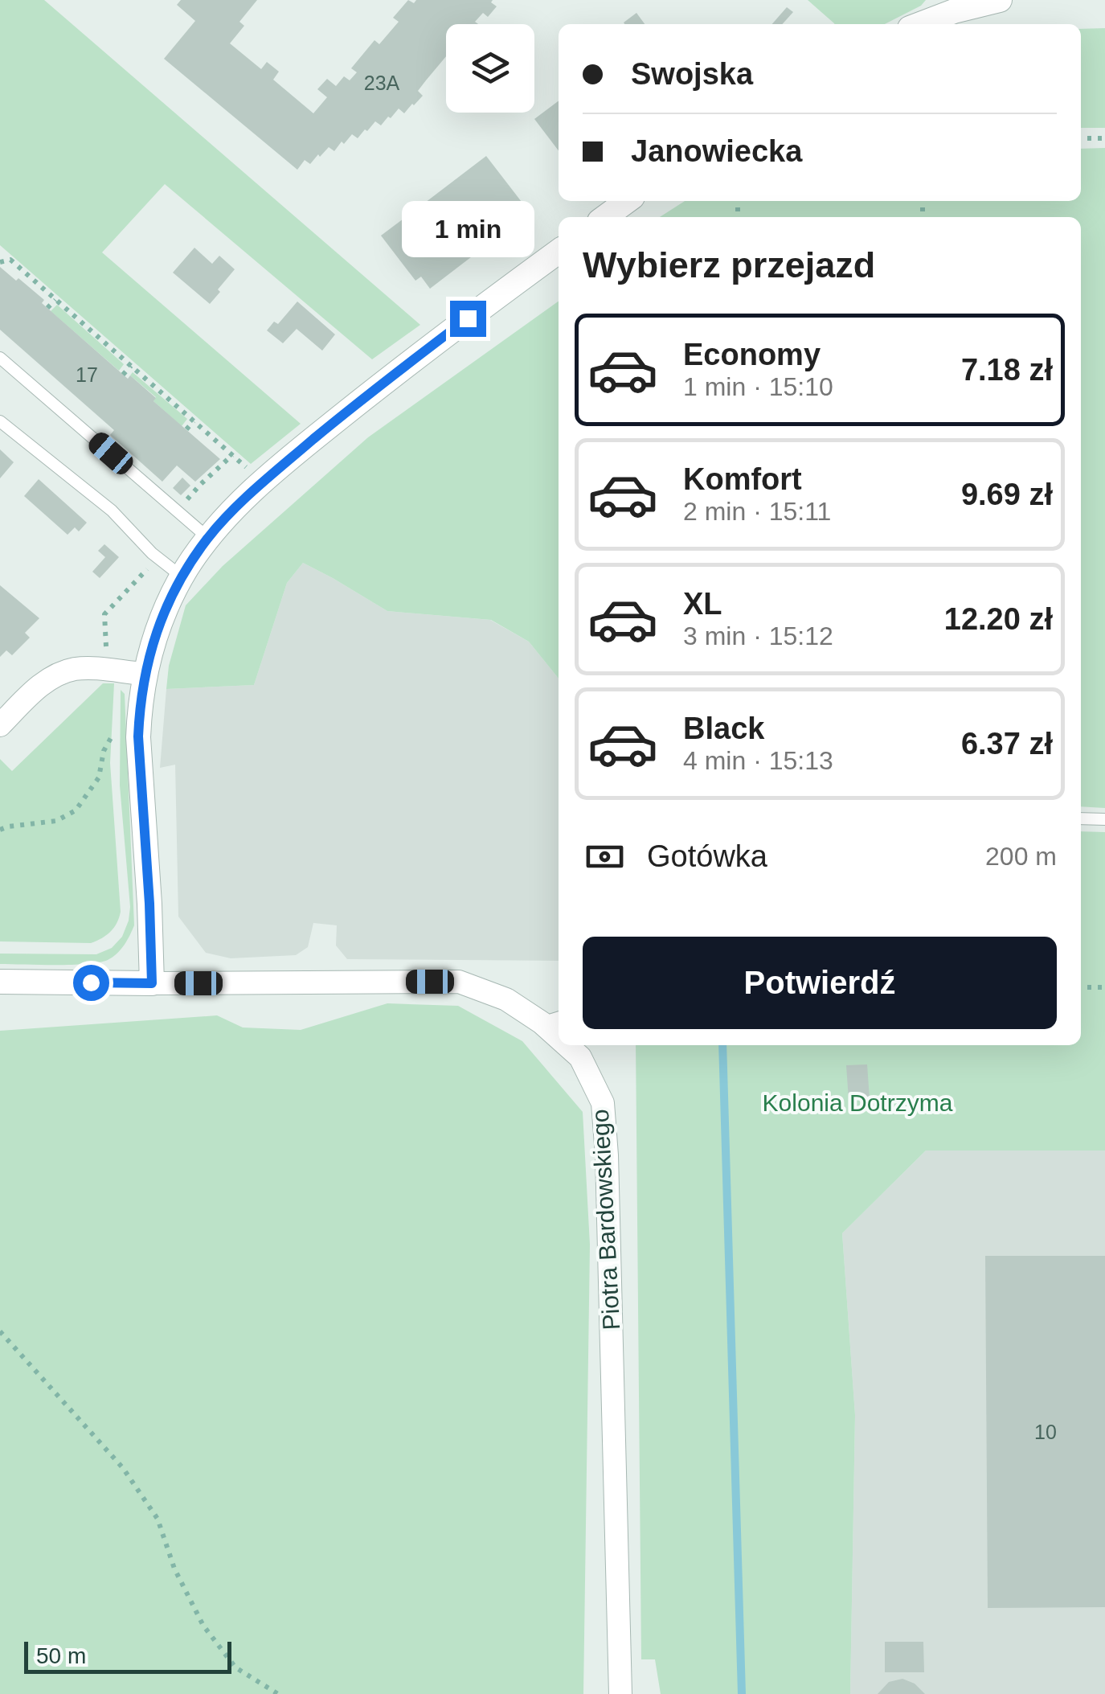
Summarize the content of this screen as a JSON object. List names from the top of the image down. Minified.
{"streets":{"street":["Piotra Bardowskiego"]},"parks":["Kolonia Dotrzyma"],"house_numbers":["23A","17","10"],"scale_bar":"50 m","page":{"banner":["Swojska","Janowiecka"],"bubble":"1 min","heading":"Wybierz przejazd","list":[{"name":"Economy","note":"1 min · 15:10","value":"7.18 zł"},{"name":"Komfort","note":"2 min · 15:11","value":"9.69 zł"},{"name":"XL","note":"3 min · 15:12","value":"12.20 zł"},{"name":"Black","note":"4 min · 15:13","value":"6.37 zł"}],"pay":["Gotówka","200 m"],"buttons":"Potwierdź","scale":"50 m"}}
